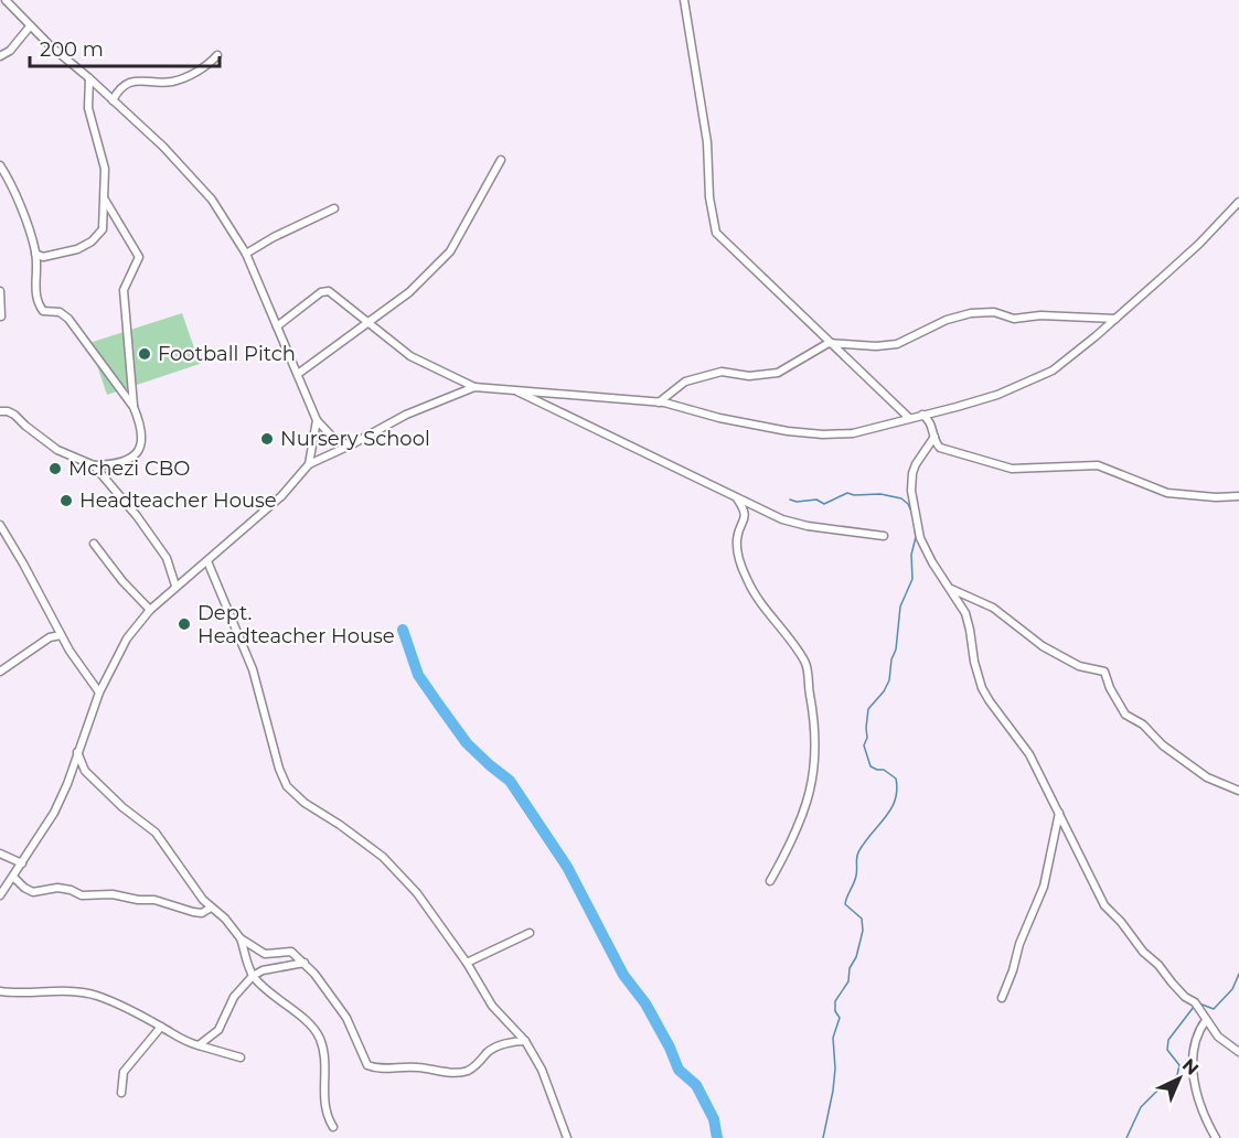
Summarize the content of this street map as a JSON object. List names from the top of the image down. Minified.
{"places":["Football Pitch","Nursery School","Mchezi CBO","Headteacher House","Dept. Headteacher House"],"scale_bar":"200 m","north":"top right"}
